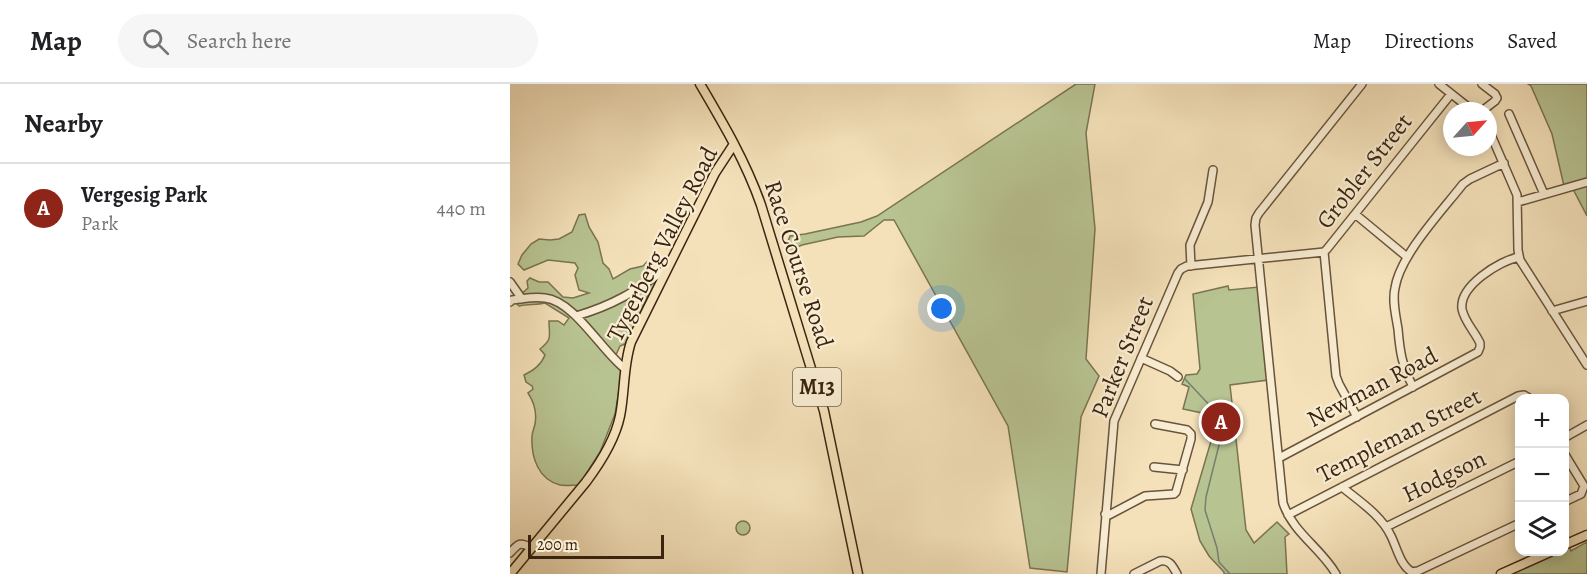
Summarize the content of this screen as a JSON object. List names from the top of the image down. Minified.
{"streets":{"main road":["Tygerberg Valley Road","Race Course Road","M13"],"street":["Grobler Street","Parker Street","Newman Road","Templeman Street","Hodgson"]},"crossings":[["Grobler Street","Newman Road"],["Tygerberg Valley Road","Race Course Road"]],"scale_bar":"200 m","north":"top right","page":{"header":"Map","search":"Search here","nav":["Map","Directions","Saved"],"heading":"Nearby","list":[{"mark":"A","name":"Vergesig Park","note":"Park","value":"440 m"}],"map_buttons":["+","−"],"pins":"A","scale":"200 m"}}
